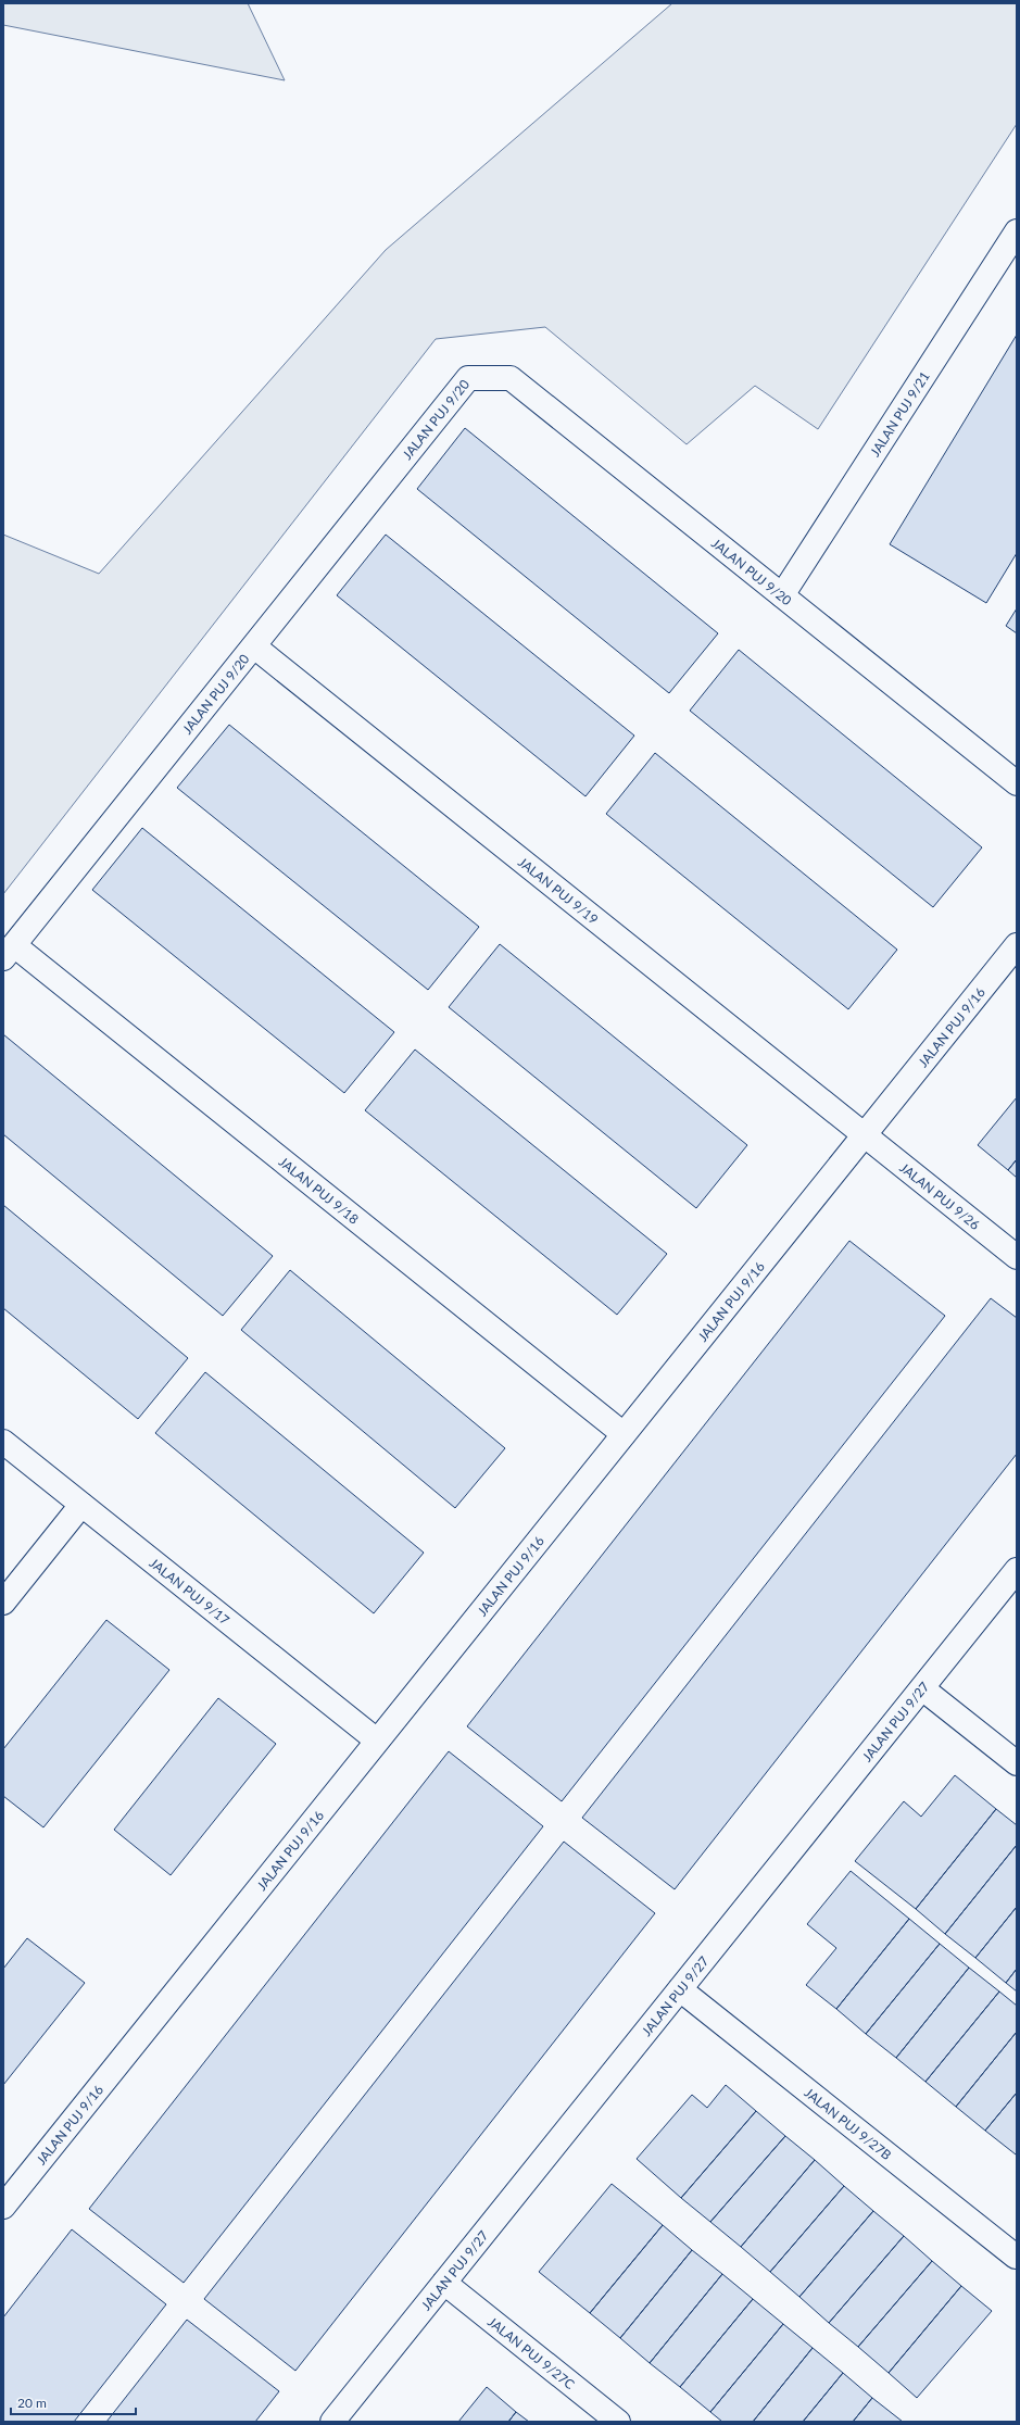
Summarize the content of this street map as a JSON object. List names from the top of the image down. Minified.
{"streets":{"street":["JALAN PUJ 9/21","JALAN PUJ 9/20","JALAN PUJ 9/19","JALAN PUJ 9/16","JALAN PUJ 9/18","JALAN PUJ 9/26","JALAN PUJ 9/17","JALAN PUJ 9/27","JALAN PUJ 9/27B","JALAN PUJ 9/27C"]},"crossings":[["JALAN PUJ 9/21","JALAN PUJ 9/20"],["JALAN PUJ 9/20","JALAN PUJ 9/19"],["JALAN PUJ 9/20","JALAN PUJ 9/18"],["JALAN PUJ 9/19","JALAN PUJ 9/16"],["JALAN PUJ 9/19","JALAN PUJ 9/26"],["JALAN PUJ 9/16","JALAN PUJ 9/18"],["JALAN PUJ 9/16","JALAN PUJ 9/26"],["JALAN PUJ 9/16","JALAN PUJ 9/17"],["JALAN PUJ 9/27","JALAN PUJ 9/27B"],["JALAN PUJ 9/27","JALAN PUJ 9/27C"]],"scale_bar":"20 m"}
